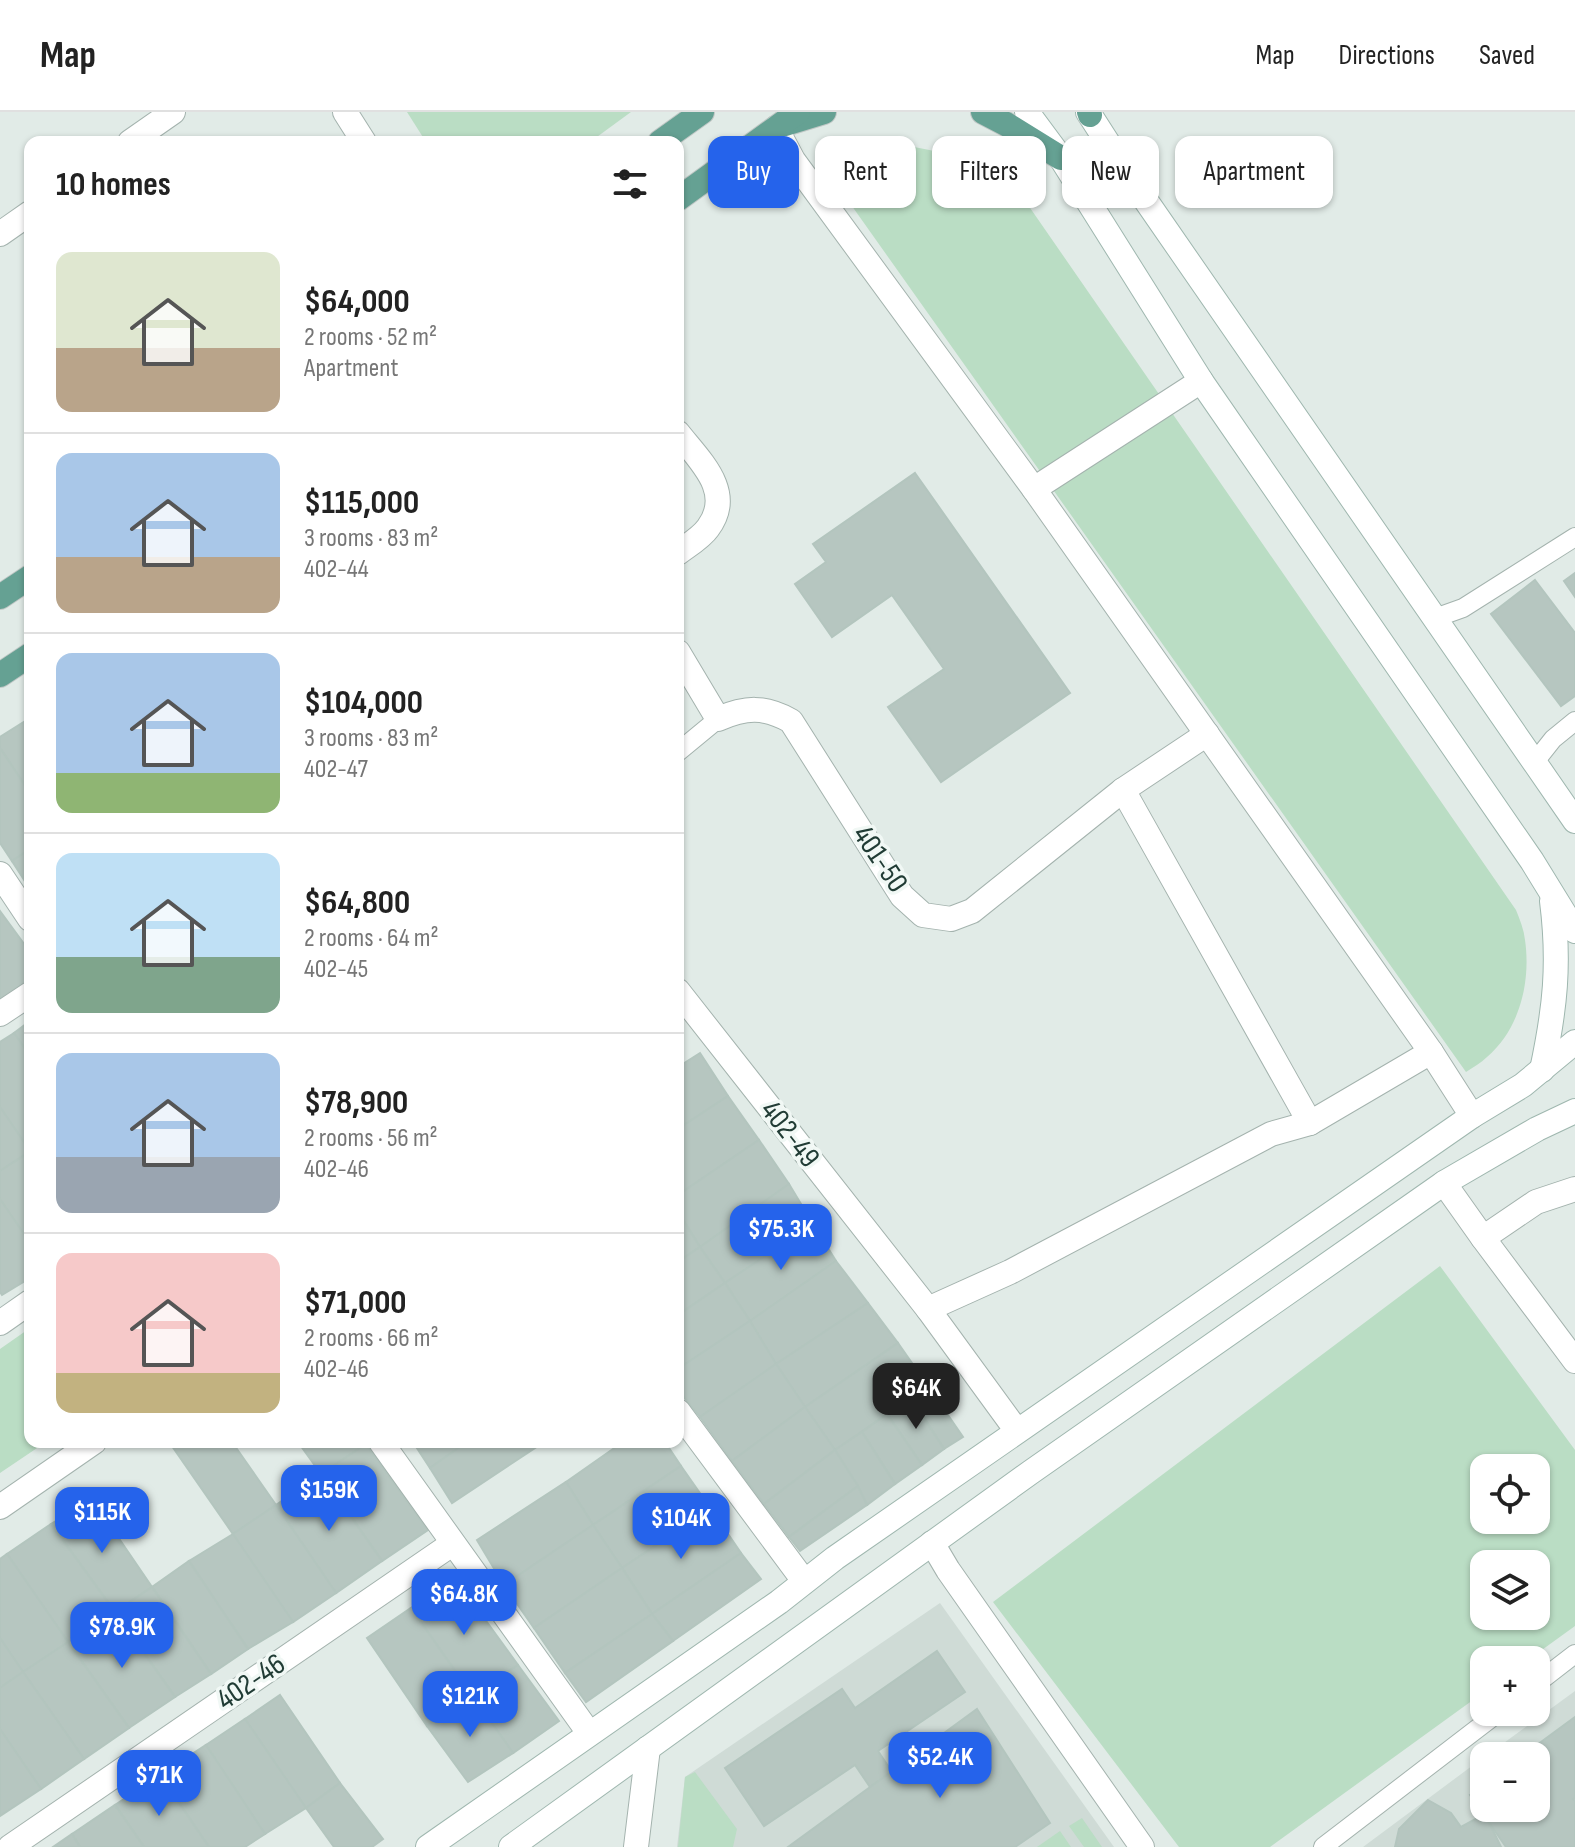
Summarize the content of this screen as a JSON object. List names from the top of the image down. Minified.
{"streets":{"street":["401-50","402-49","402-46"]},"page":{"header":"Map","nav":["Map","Directions","Saved"],"chip":["Buy","Rent","Filters","New","Apartment"],"heading":"10 homes","list":[{"name":"$64,000","note":"2 rooms · 52 m² · Apartment"},{"name":"$115,000","note":"3 rooms · 83 m² · 402-44"},{"name":"$104,000","note":"3 rooms · 83 m² · 402-47"},{"name":"$64,800","note":"2 rooms · 64 m² · 402-45"},{"name":"$78,900","note":"2 rooms · 56 m² · 402-46"},{"name":"$71,000","note":"2 rooms · 66 m² · 402-46"}],"price":["$75.3K","$64K","$159K","$115K","$104K","$64.8K","$78.9K","$121K","$52.4K","$71K"],"map_buttons":["+","−"]}}
